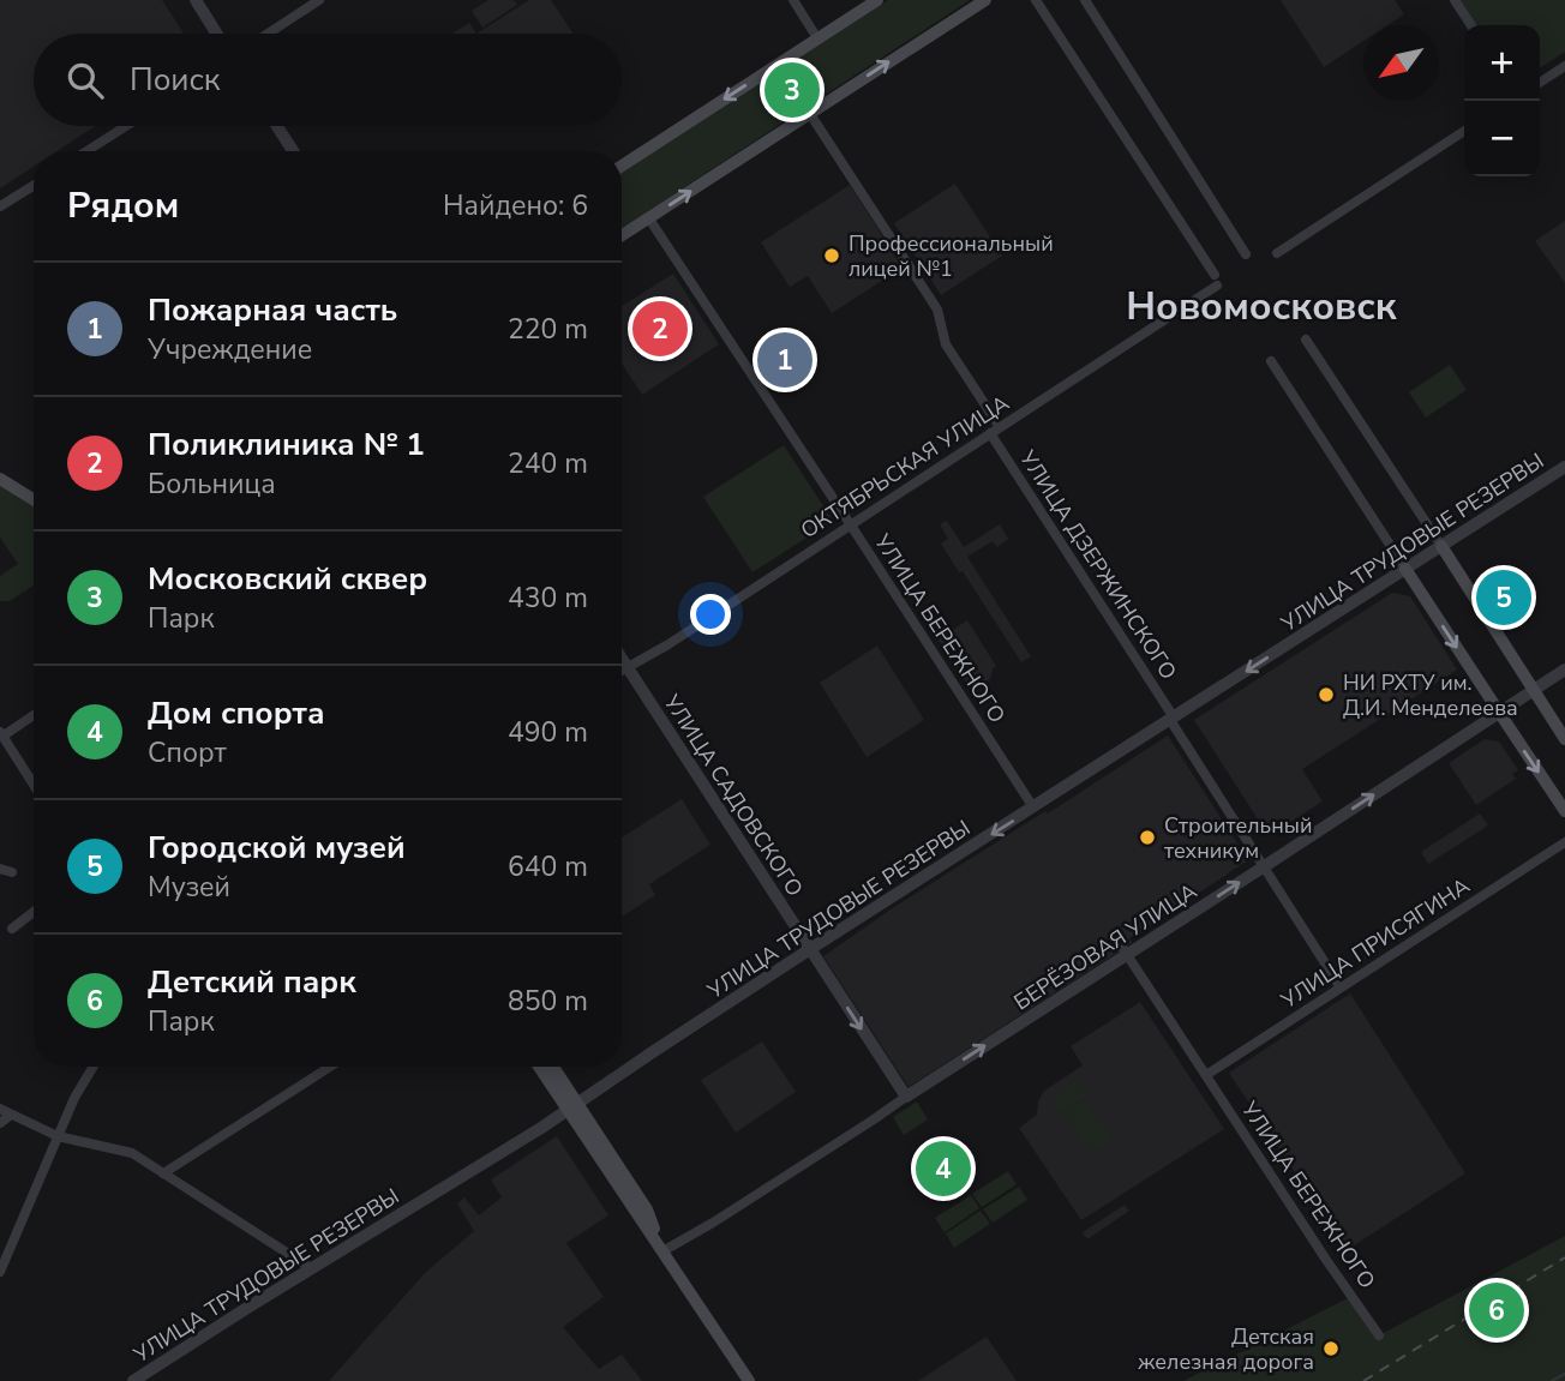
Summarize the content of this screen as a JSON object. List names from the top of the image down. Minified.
{"streets":{"street":["ОКТЯБРЬСКАЯ УЛИЦА","УЛИЦА ТРУДОВЫЕ РЕЗЕРВЫ","УЛИЦА ДЗЕРЖИНСКОГО","УЛИЦА БЕРЕЖНОГО","УЛИЦА САДОВСКОГО","УЛИЦА ПРИСЯГИНА","БЕРЁЗОВАЯ УЛИЦА"]},"crossings":[["ОКТЯБРЬСКАЯ УЛИЦА","УЛИЦА ДЗЕРЖИНСКОГО"],["ОКТЯБРЬСКАЯ УЛИЦА","УЛИЦА БЕРЕЖНОГО"],["ОКТЯБРЬСКАЯ УЛИЦА","УЛИЦА САДОВСКОГО"],["УЛИЦА ТРУДОВЫЕ РЕЗЕРВЫ","УЛИЦА ДЗЕРЖИНСКОГО"],["УЛИЦА ТРУДОВЫЕ РЕЗЕРВЫ","УЛИЦА БЕРЕЖНОГО"],["УЛИЦА ТРУДОВЫЕ РЕЗЕРВЫ","УЛИЦА САДОВСКОГО"],["УЛИЦА ДЗЕРЖИНСКОГО","УЛИЦА ПРИСЯГИНА"],["УЛИЦА ДЗЕРЖИНСКОГО","БЕРЁЗОВАЯ УЛИЦА"],["УЛИЦА БЕРЕЖНОГО","УЛИЦА ПРИСЯГИНА"],["УЛИЦА БЕРЕЖНОГО","БЕРЁЗОВАЯ УЛИЦА"],["УЛИЦА САДОВСКОГО","БЕРЁЗОВАЯ УЛИЦА"]],"one_way":["БЕРЁЗОВАЯ УЛИЦА"],"districts":["Новомосковск"],"places":["Профессиональный лицей №1","НИ РХТУ им. Д.И. Менделеева","Строительный техникум","Детская железная дорога"],"north":"bottom left","page":{"map_buttons":["+","−"],"search":"Поиск","pins":["3","2","1","5","4","6"],"heading":["Рядом","Найдено: 6"],"list":[{"mark":"1","name":"Пожарная часть","note":"Учреждение","value":"220 m"},{"mark":"2","name":"Поликлиника № 1","note":"Больница","value":"240 m"},{"mark":"3","name":"Московский сквер","note":"Парк","value":"430 m"},{"mark":"4","name":"Дом спорта","note":"Спорт","value":"490 m"},{"mark":"5","name":"Городской музей","note":"Музей","value":"640 m"},{"mark":"6","name":"Детский парк","note":"Парк","value":"850 m"}]}}
